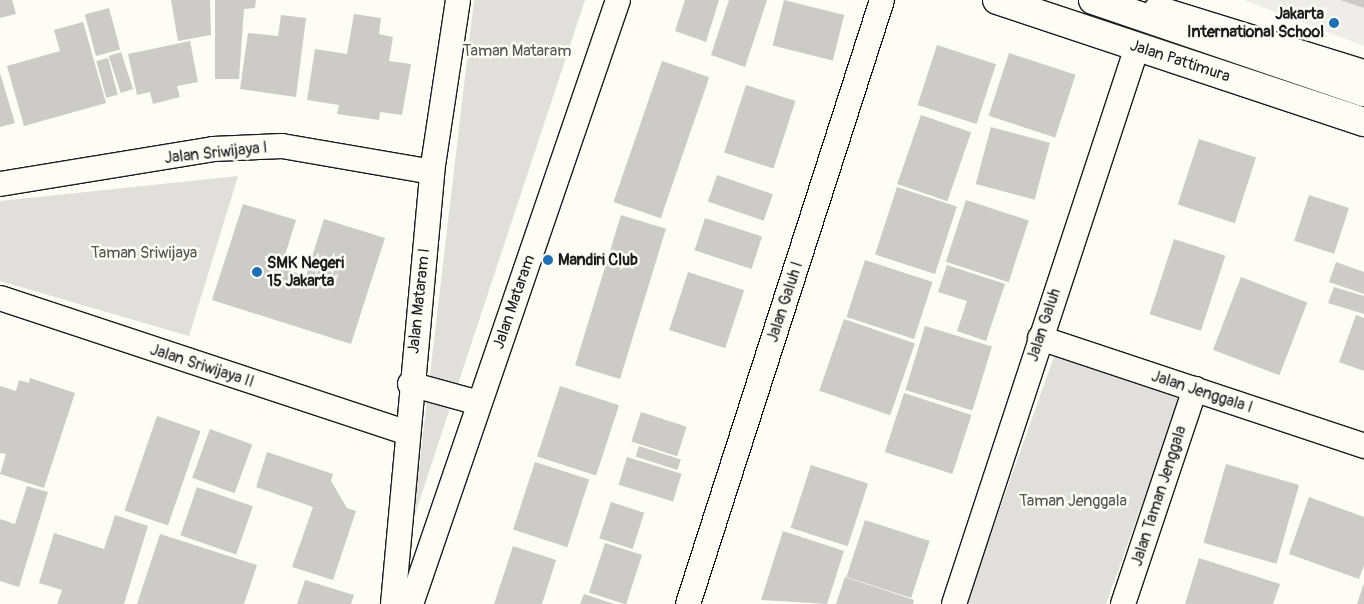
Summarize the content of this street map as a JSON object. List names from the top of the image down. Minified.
{"streets":{"main road":["Jalan Pattimura"],"street":["Jalan Sriwijaya I","Jalan Mataram I","Jalan Mataram","Jalan Galuh I","Jalan Galuh","Jalan Sriwijaya II","Jalan Jenggala I","Jalan Taman Jenggala"]},"crossings":[["Jalan Pattimura","Jalan Galuh"],["Jalan Sriwijaya I","Jalan Mataram I"],["Jalan Mataram I","Jalan Sriwijaya II"],["Jalan Galuh","Jalan Jenggala I"],["Jalan Jenggala I","Jalan Taman Jenggala"]],"parks":["Taman Mataram","Taman Sriwijaya","Taman Jenggala"],"places":["Jakarta International School","Mandiri Club","SMK Negeri 15 Jakarta"]}
